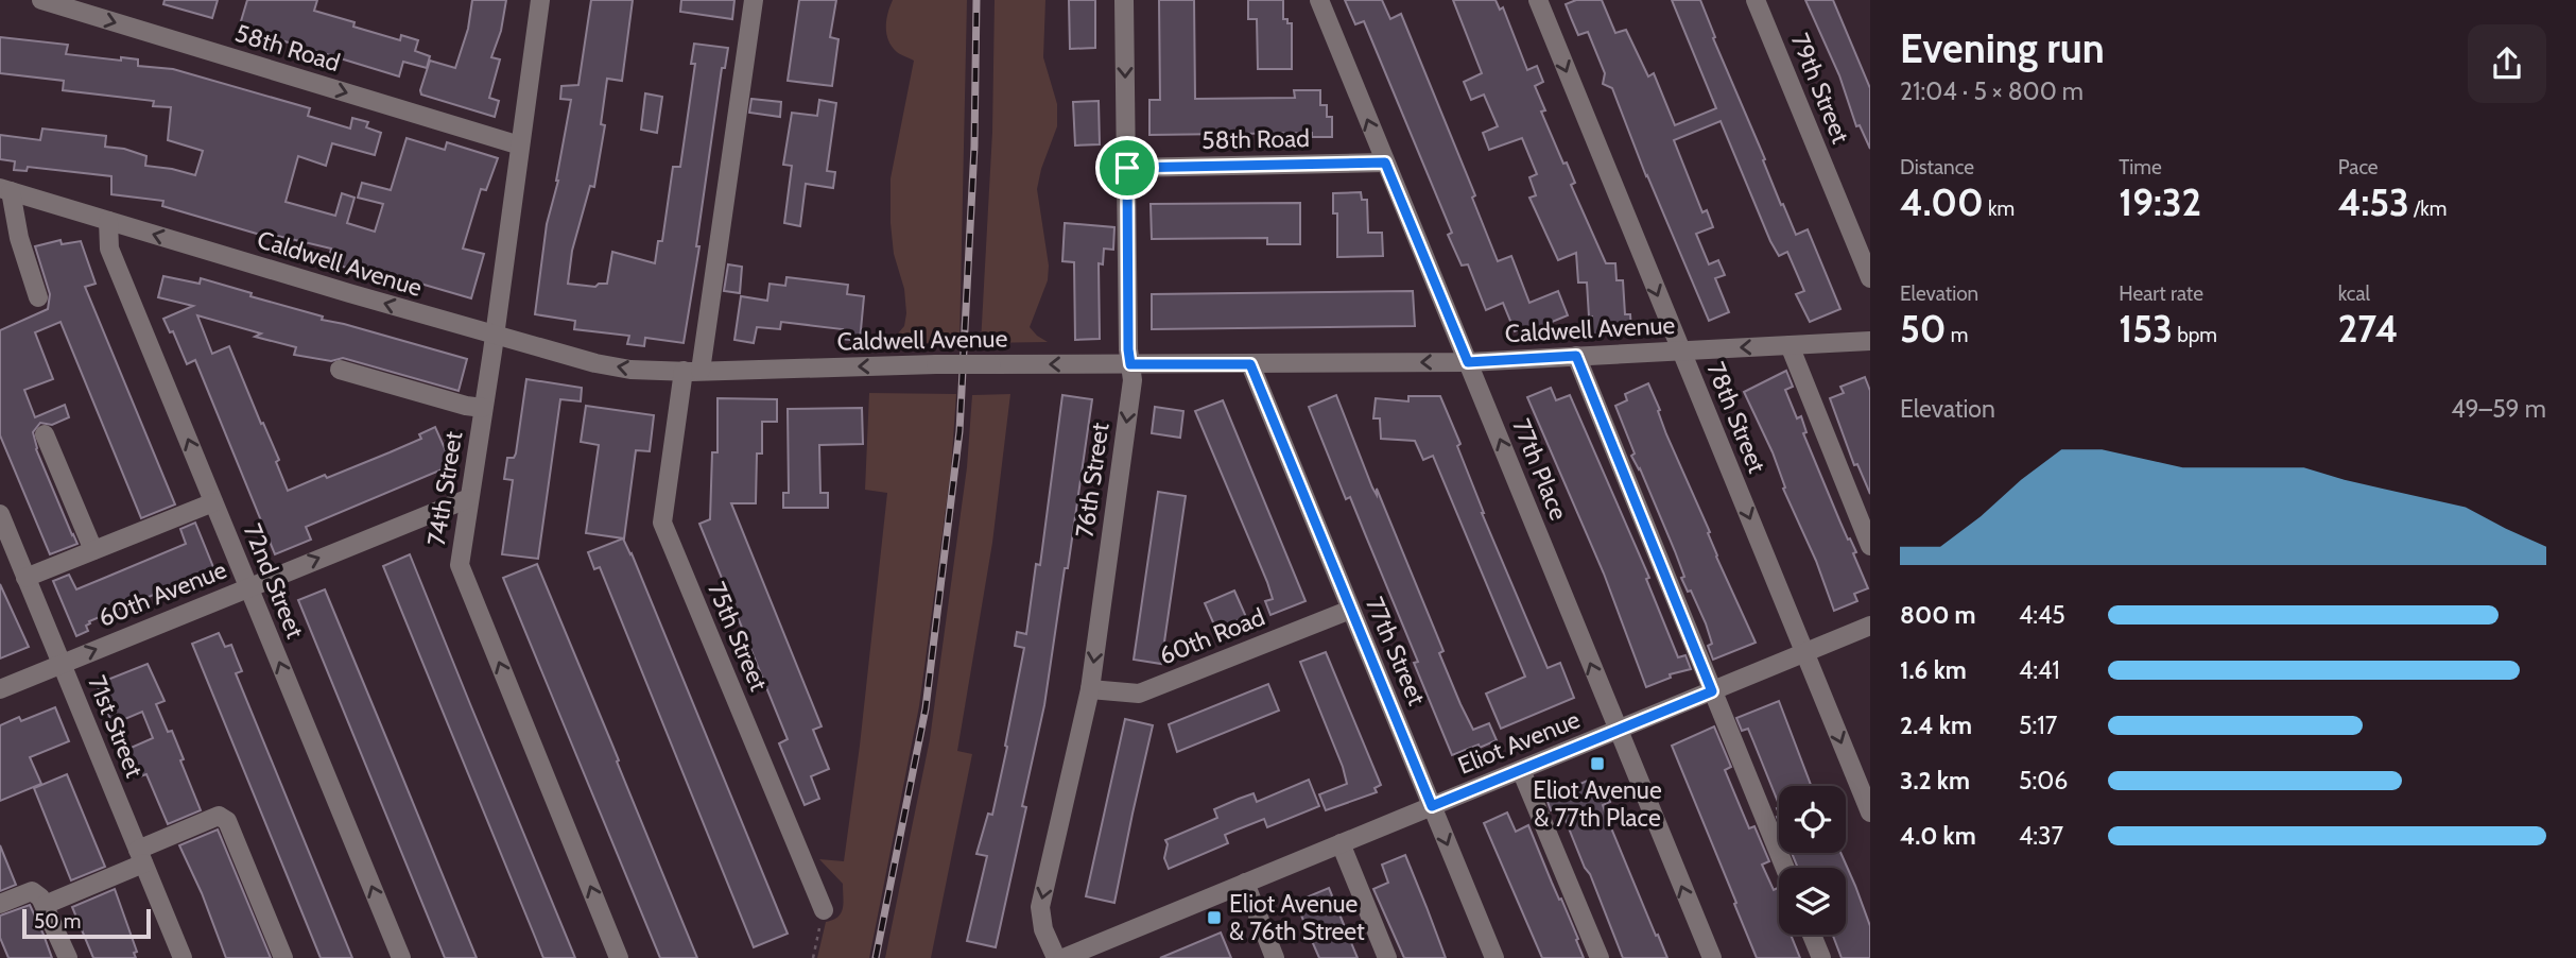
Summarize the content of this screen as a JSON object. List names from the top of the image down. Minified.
{"streets":{"street":["58th Road","79th Street","Caldwell Avenue","78th Street","77th Place","76th Street","74th Street","72nd Street","60th Avenue","75th Street","60th Road","77th Street","71st Street","Eliot Avenue"]},"crossings":[["58th Road","77th Place"],["58th Road","76th Street"],["58th Road","74th Street"],["Caldwell Avenue","78th Street"],["Caldwell Avenue","77th Place"],["Caldwell Avenue","76th Street"],["Caldwell Avenue","74th Street"],["Caldwell Avenue","72nd Street"],["Caldwell Avenue","75th Street"],["Caldwell Avenue","77th Street"],["78th Street","Eliot Avenue"],["77th Place","Eliot Avenue"],["76th Street","60th Road"],["74th Street","60th Avenue"],["72nd Street","60th Avenue"],["60th Avenue","71st Street"],["60th Road","77th Street"],["77th Street","Eliot Avenue"]],"one_way":["58th Road","Caldwell Avenue","76th Street","74th Street","72nd Street"],"places":{"transit":["Eliot Avenue & 77th Place","Eliot Avenue & 76th Street"]},"scale_bar":"50 m","page":{"heading":["Evening run","21:04 · 5 × 800 m"],"stats":[["Distance","4.00 km"],["Time","19:32"],["Pace","4:53 /km"],["Elevation","50 m"],["Heart rate","153 bpm"],["kcal","274"]],"chart":["Elevation","49–59 m"],"list":[{"name":"800 m","note":"4:45"},{"name":"1.6 km","note":"4:41"},{"name":"2.4 km","note":"5:17"},{"name":"3.2 km","note":"5:06"},{"name":"4.0 km","note":"4:37"}],"scale":"50 m"}}
